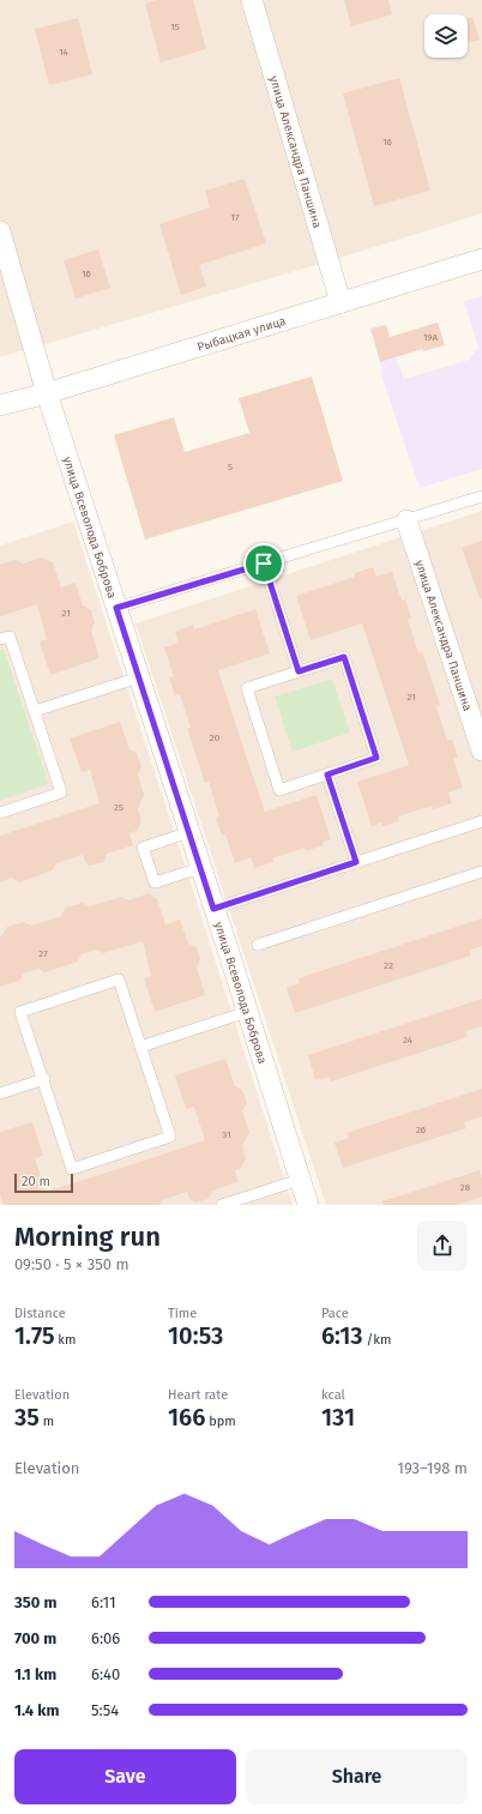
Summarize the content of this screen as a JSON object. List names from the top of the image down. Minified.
{"streets":{"street":["улица Александра Паншина","Рыбацкая улица","улица Всеволода Боброва"]},"crossings":[["улица Александра Паншина","Рыбацкая улица"],["Рыбацкая улица","улица Всеволода Боброва"]],"house_numbers":["15","14","16","17","16","19А","5","21","21","20","25","27","22","24","26","31","28"],"scale_bar":"20 m","page":{"scale":"20 m","heading":["Morning run","09:50 · 5 × 350 m"],"stats":[["Distance","1.75 km"],["Time","10:53"],["Pace","6:13 /km"],["Elevation","35 m"],["Heart rate","166 bpm"],["kcal","131"]],"chart":["Elevation","193–198 m"],"list":[{"name":"350 m","note":"6:11"},{"name":"700 m","note":"6:06"},{"name":"1.1 km","note":"6:40"},{"name":"1.4 km","note":"5:54"}],"buttons":["Save","Share"]}}
